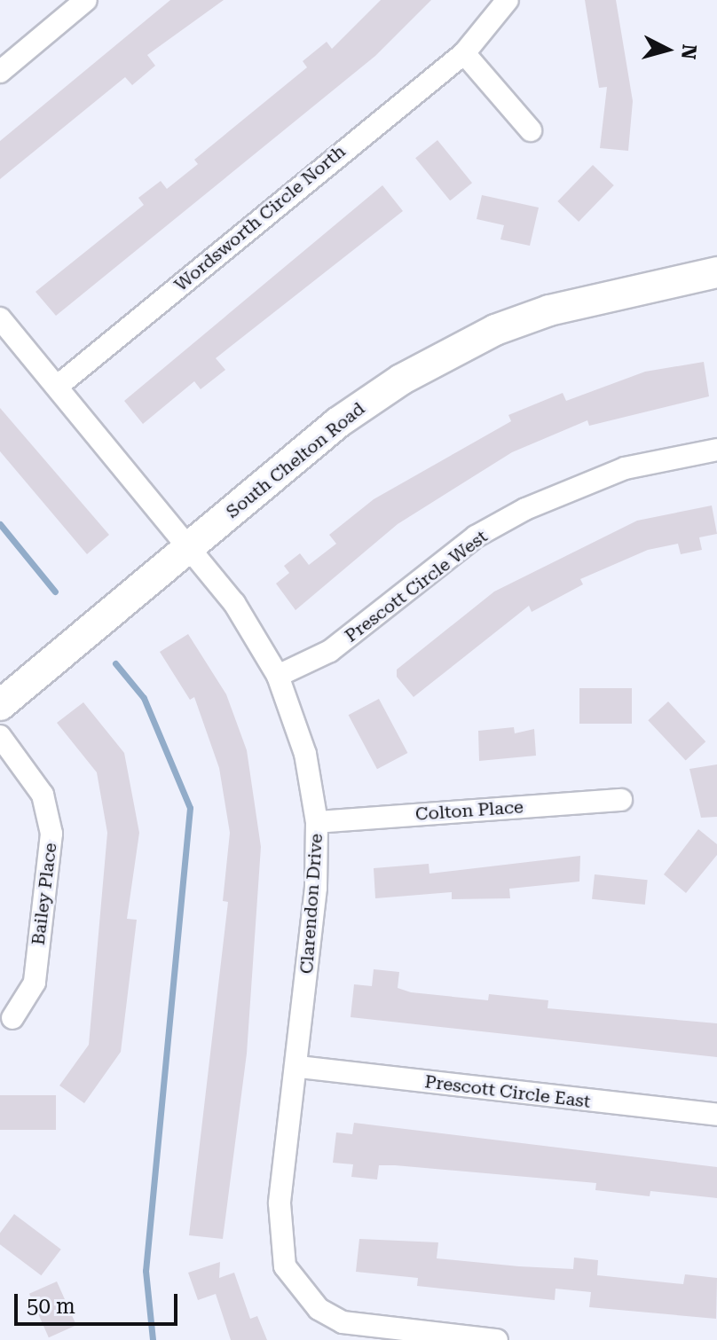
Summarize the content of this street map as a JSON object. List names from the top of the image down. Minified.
{"streets":{"main road":["South Chelton Road"],"street":["Wordsworth Circle North","Prescott Circle West","Colton Place","Bailey Place","Clarendon Drive","Prescott Circle East"]},"crossings":[["Wordsworth Circle North","Clarendon Drive"],["South Chelton Road","Clarendon Drive"],["Prescott Circle West","Clarendon Drive"],["Colton Place","Clarendon Drive"],["Clarendon Drive","Prescott Circle East"]],"scale_bar":"50 m","north":"right"}
